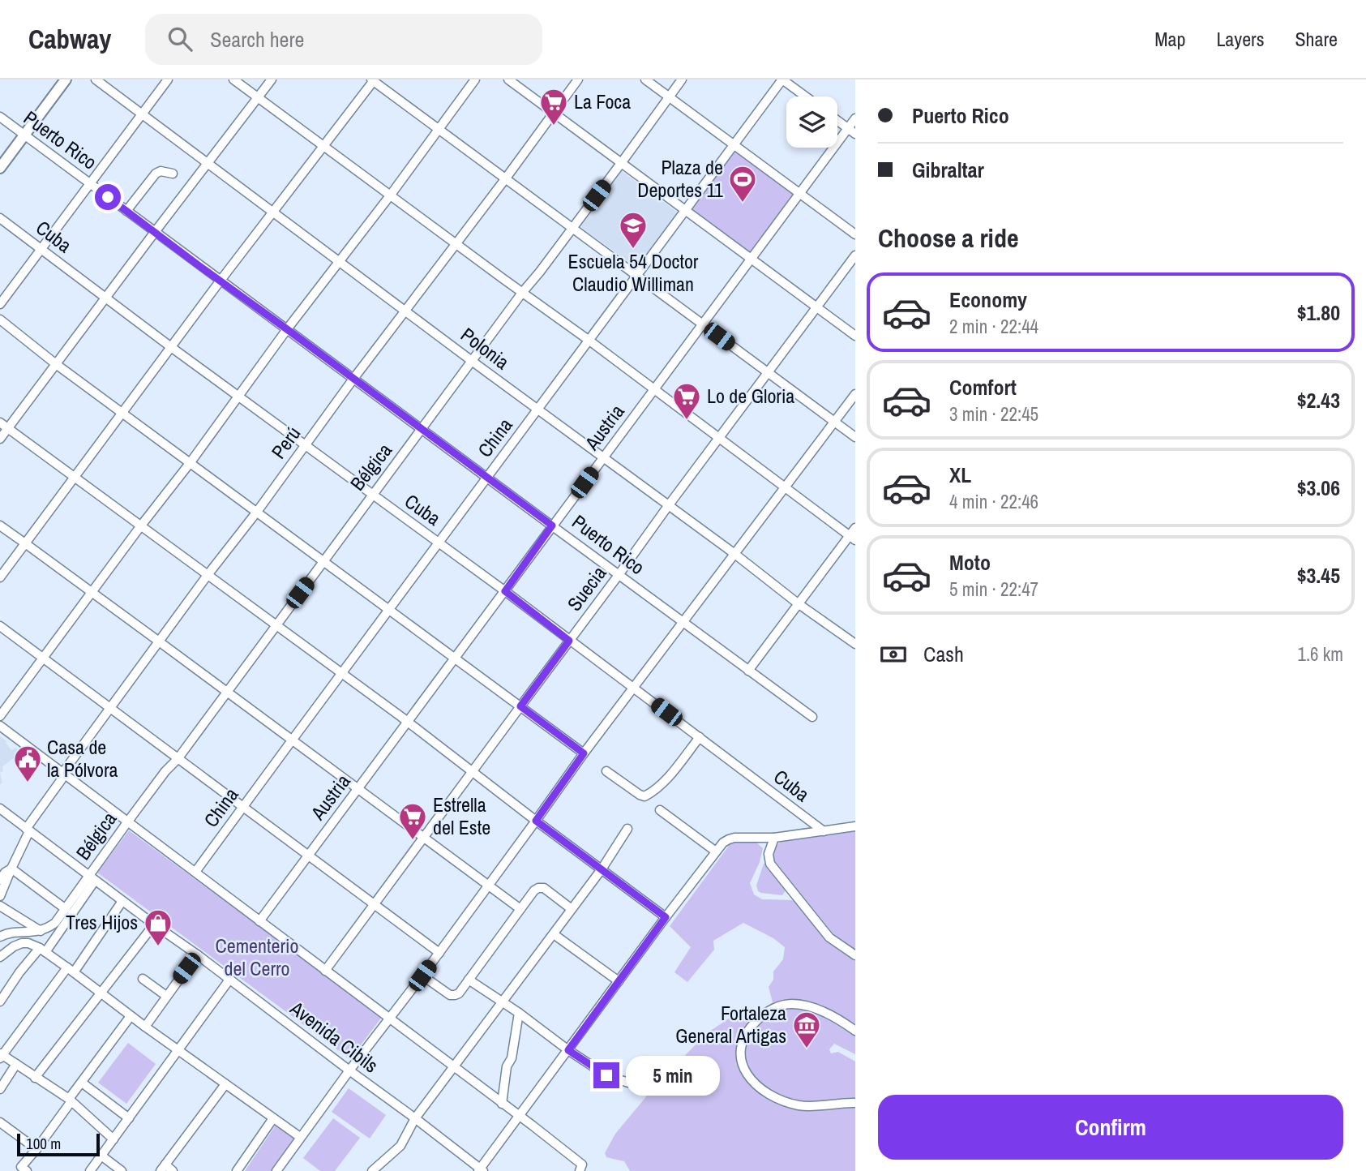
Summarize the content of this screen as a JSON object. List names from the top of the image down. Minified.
{"streets":{"street":["Puerto Rico","Cuba","Polonia","Austria","China","Perú","Bélgica","Suecia","Avenida Cibils"]},"crossings":[["Puerto Rico","Austria"],["Puerto Rico","China"],["Puerto Rico","Perú"],["Puerto Rico","Bélgica"],["Puerto Rico","Suecia"],["Cuba","Austria"],["Cuba","China"],["Cuba","Perú"],["Cuba","Bélgica"],["Cuba","Suecia"],["Polonia","Austria"],["Polonia","China"],["Polonia","Perú"],["Polonia","Bélgica"],["Polonia","Suecia"],["Perú","Avenida Cibils"],["Bélgica","Avenida Cibils"]],"parks":["Cementerio del Cerro"],"places":{"supermarket":["La Foca","Lo de Gloria","Estrella del Este"],"sports":["Plaza de Deportes 11"],"school or university":["Escuela 54 Doctor Claudio Williman"],"public building":["Casa de la Pólvora"],"shop":["Tres Hijos"],"museum":["Fortaleza General Artigas"]},"scale_bar":"100 m","page":{"header":"Cabway","search":"Search here","nav":["Map","Layers","Share"],"banner":["Puerto Rico","Gibraltar"],"heading":"Choose a ride","list":[{"name":"Economy","note":"2 min · 22:44","value":"$1.80"},{"name":"Comfort","note":"3 min · 22:45","value":"$2.43"},{"name":"XL","note":"4 min · 22:46","value":"$3.06"},{"name":"Moto","note":"5 min · 22:47","value":"$3.45"}],"pay":["Cash","1.6 km"],"bubble":"5 min","buttons":"Confirm","scale":"100 m"}}
